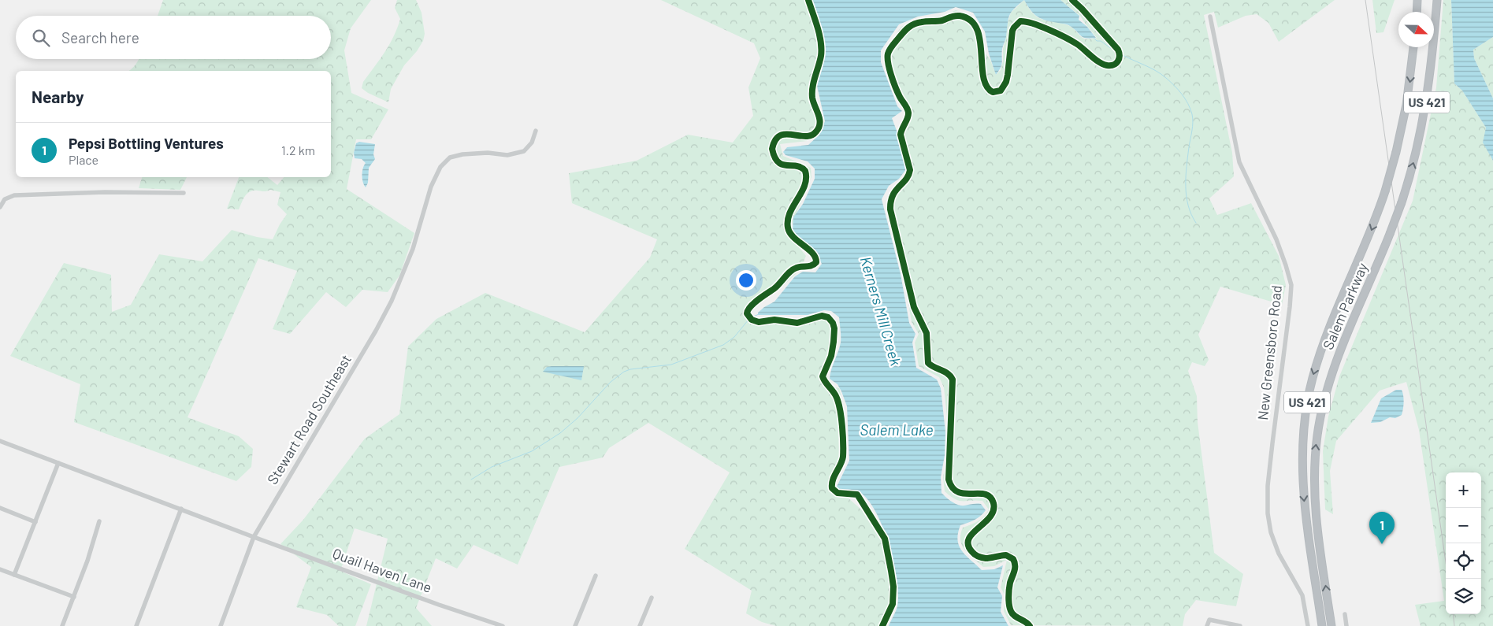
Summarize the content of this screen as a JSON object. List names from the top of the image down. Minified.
{"streets":{"highway":["US 421","Salem Parkway"],"street":["New Greensboro Road","Stewart Road Southeast","Quail Haven Lane"]},"crossings":[["Stewart Road Southeast","Quail Haven Lane"]],"water":["Kerners Mill Creek","Salem Lake"],"north":"right","page":{"search":"Search here","heading":"Nearby","list":[{"mark":"1","name":"Pepsi Bottling Ventures","note":"Place","value":"1.2 km"}],"map_buttons":["+","−"],"pins":"1"}}
